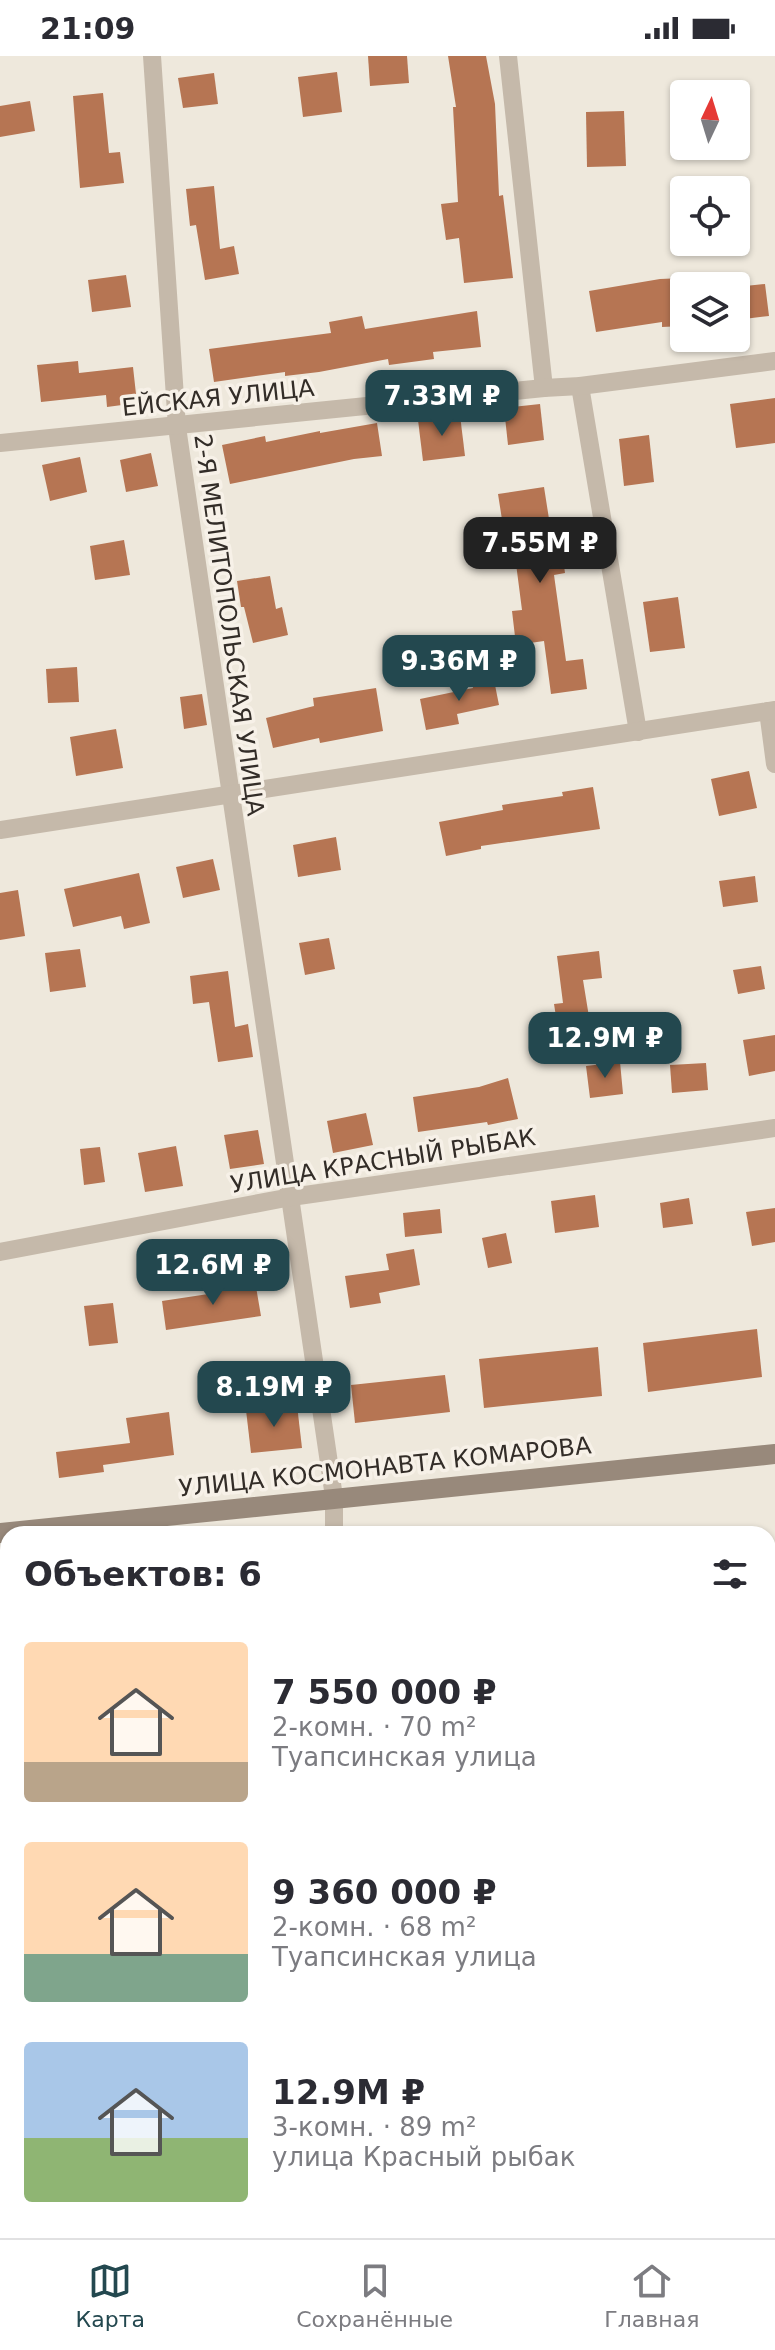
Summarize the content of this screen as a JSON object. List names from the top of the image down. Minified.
{"streets":{"main road":["УЛИЦА КОСМОНАВТА КОМАРОВА"],"street":["ЕЙСКАЯ УЛИЦА","2-Я МЕЛИТОПОЛЬСКАЯ УЛИЦА","УЛИЦА КРАСНЫЙ РЫБАК"]},"crossings":[["ЕЙСКАЯ УЛИЦА","2-Я МЕЛИТОПОЛЬСКАЯ УЛИЦА"],["2-Я МЕЛИТОПОЛЬСКАЯ УЛИЦА","УЛИЦА КРАСНЫЙ РЫБАК"],["2-Я МЕЛИТОПОЛЬСКАЯ УЛИЦА","УЛИЦА КОСМОНАВТА КОМАРОВА"]],"north":"top","page":{"status":"21:09","price":["7.33M ₽","7.55M ₽","9.36M ₽","12.9M ₽","12.6M ₽","8.19M ₽"],"heading":"Объектов: 6","list":[{"name":"7 550 000 ₽","note":"2-комн. · 70 m² · Туапсинская улица"},{"name":"9 360 000 ₽","note":"2-комн. · 68 m² · Туапсинская улица"},{"name":"12.9M ₽","note":"3-комн. · 89 m² · улица Красный рыбак"}],"tabs":["Карта","Сохранённые","Главная"]}}
